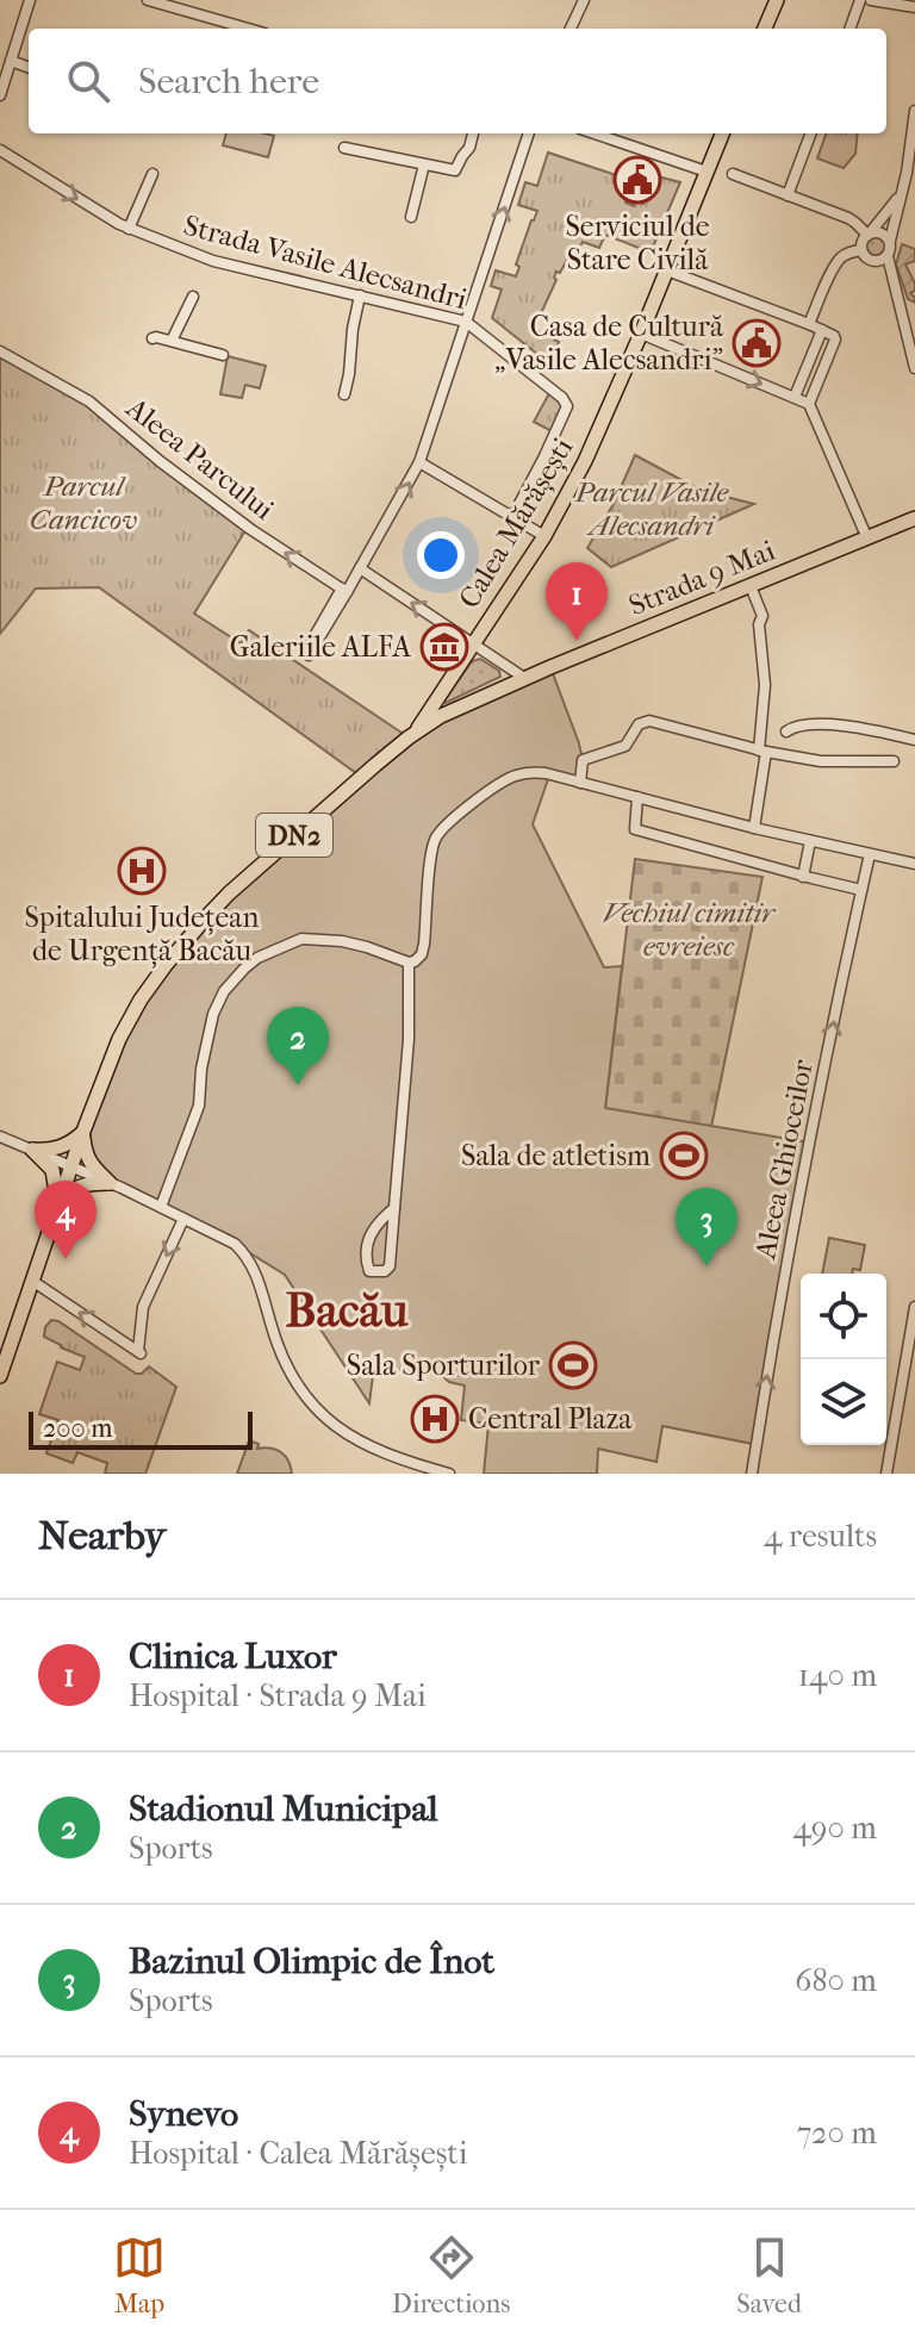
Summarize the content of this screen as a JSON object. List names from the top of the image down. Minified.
{"streets":{"main road":["Calea Mărășești","Strada 9 Mai","DN2"],"street":["Strada Vasile Alecsandri","Aleea Parcului","Aleea Ghioceilor"]},"crossings":[["Calea Mărășești","Strada 9 Mai"]],"one_way":["Aleea Parcului","Aleea Ghioceilor"],"districts":["Bacău"],"parks":["Parcul Cancicov","Parcul Vasile Alecsandri","Vechiul cimitir evreiesc"],"places":{"public building":["Serviciul de Stare Civilă","Casa de Cultură „Vasile Alecsandri”"],"museum":["Galeriile ALFA"],"hospital":["Spitalului Județean de Urgență Bacău","Central Plaza"],"sports":["Sala de atletism","Sala Sporturilor"]},"scale_bar":"200 m","page":{"search":"Search here","pins":["1","2","4","3"],"scale":"200 m","heading":["Nearby","4 results"],"list":[{"mark":"1","name":"Clinica Luxor","note":"Hospital · Strada 9 Mai","value":"140 m"},{"mark":"2","name":"Stadionul Municipal","note":"Sports","value":"490 m"},{"mark":"3","name":"Bazinul Olimpic de Înot","note":"Sports","value":"680 m"},{"mark":"4","name":"Synevo","note":"Hospital · Calea Mărășești","value":"720 m"}],"nav":["Map","Directions","Saved"]}}
